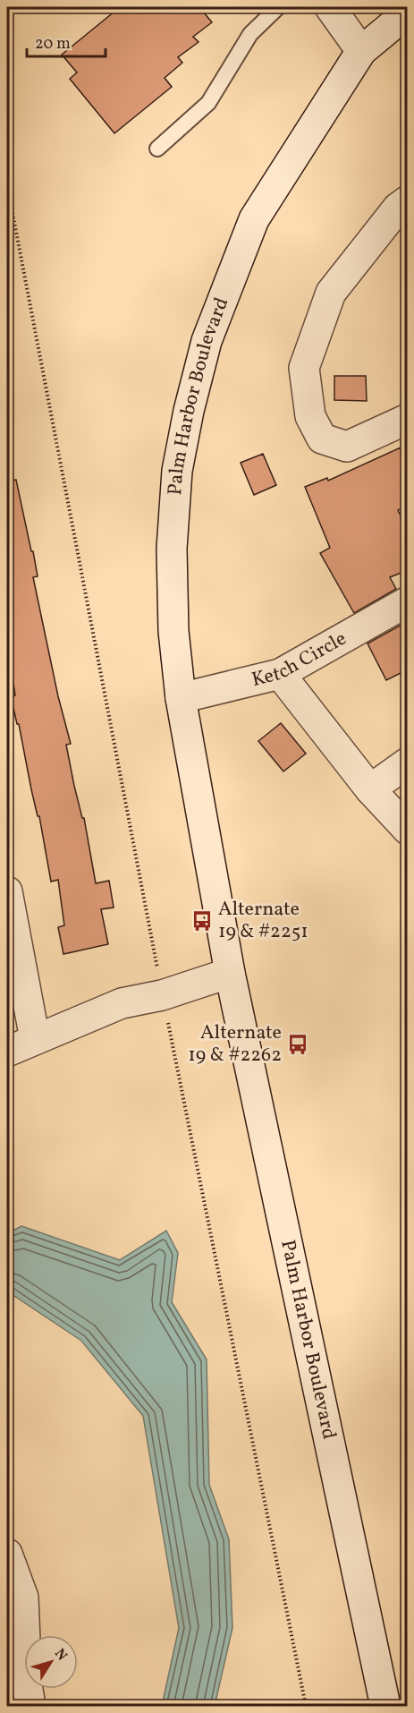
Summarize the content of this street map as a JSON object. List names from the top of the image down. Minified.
{"streets":{"main road":["Palm Harbor Boulevard","Ketch Circle"]},"crossings":[["Palm Harbor Boulevard","Ketch Circle"]],"places":{"bus stop":["Alternate 19 & #2251","Alternate 19 & #2262"]},"scale_bar":"20 m","north":"top right"}
